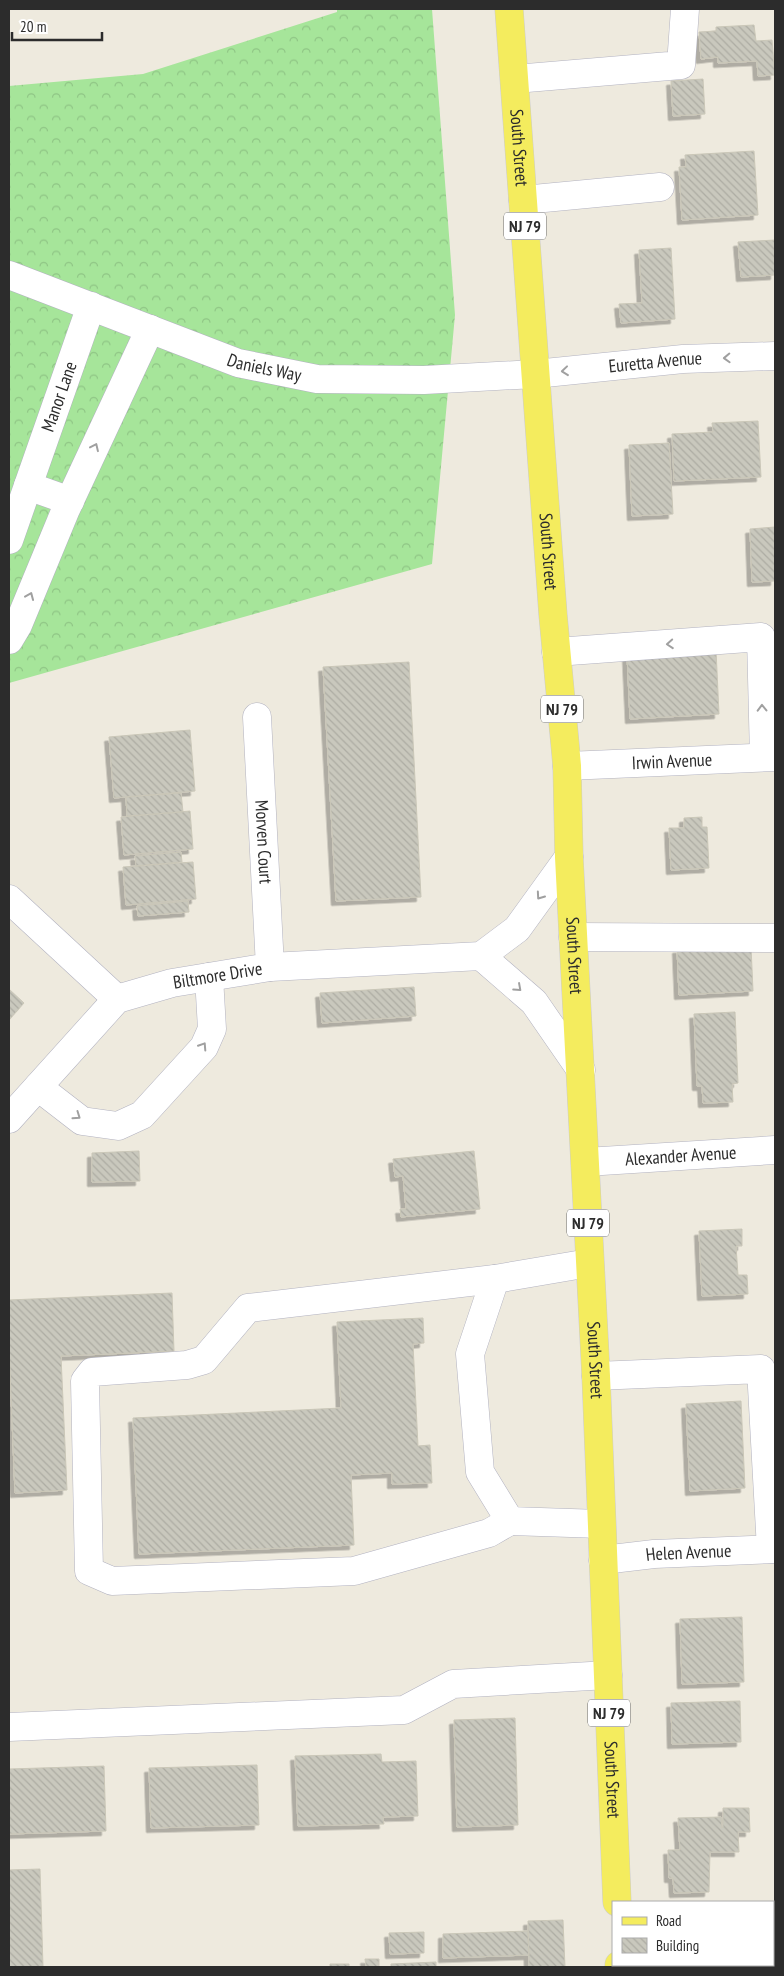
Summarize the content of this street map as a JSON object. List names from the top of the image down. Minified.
{"streets":{"main road":["South Street","NJ 79"],"street":["Euretta Avenue","Daniels Way","Manor Lane","Irwin Avenue","Morven Court","Biltmore Drive","Alexander Avenue","Helen Avenue"]},"crossings":[["South Street","Euretta Avenue"],["South Street","Daniels Way"],["South Street","Irwin Avenue"],["South Street","Alexander Avenue"],["South Street","Helen Avenue"],["Euretta Avenue","Daniels Way"],["Daniels Way","Manor Lane"],["Morven Court","Biltmore Drive"]],"legend":["Road","Building"],"scale_bar":"20 m"}
